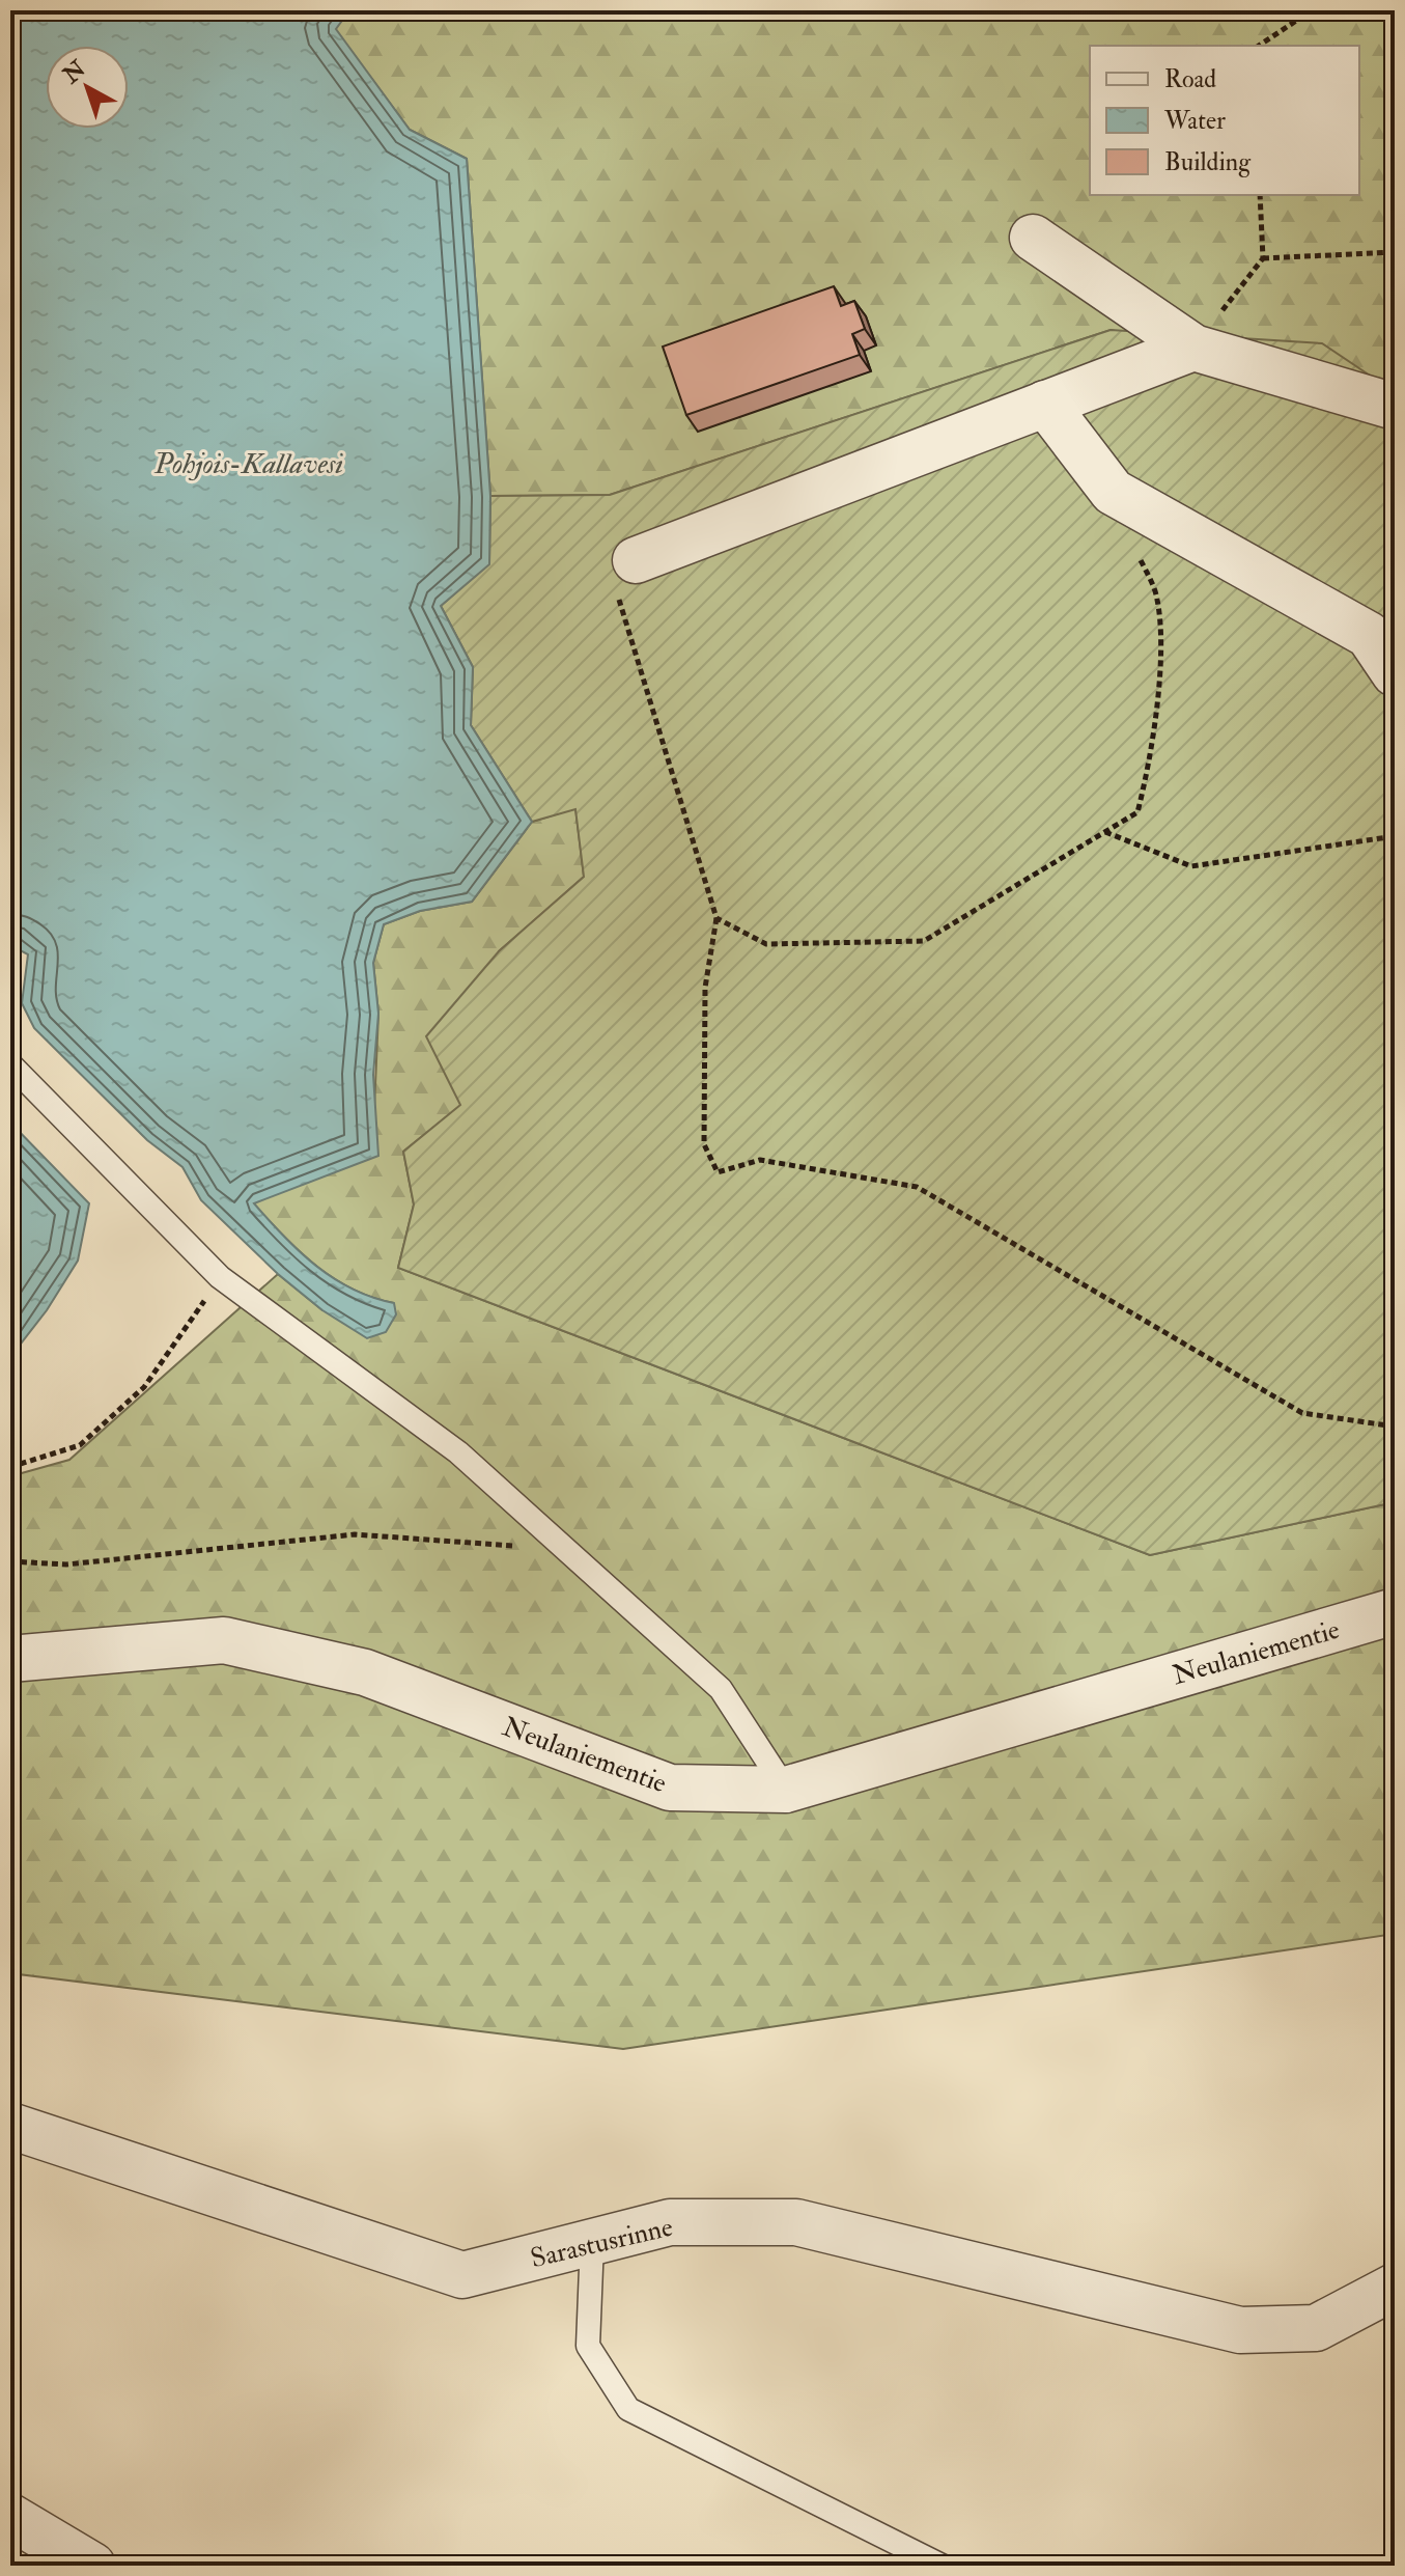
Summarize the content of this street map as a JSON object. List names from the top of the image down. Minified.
{"streets":{"street":["Neulaniementie","Sarastusrinne"]},"water":["Pohjois-Kallavesi"],"legend":["Road","Water","Building"],"north":"top left"}
